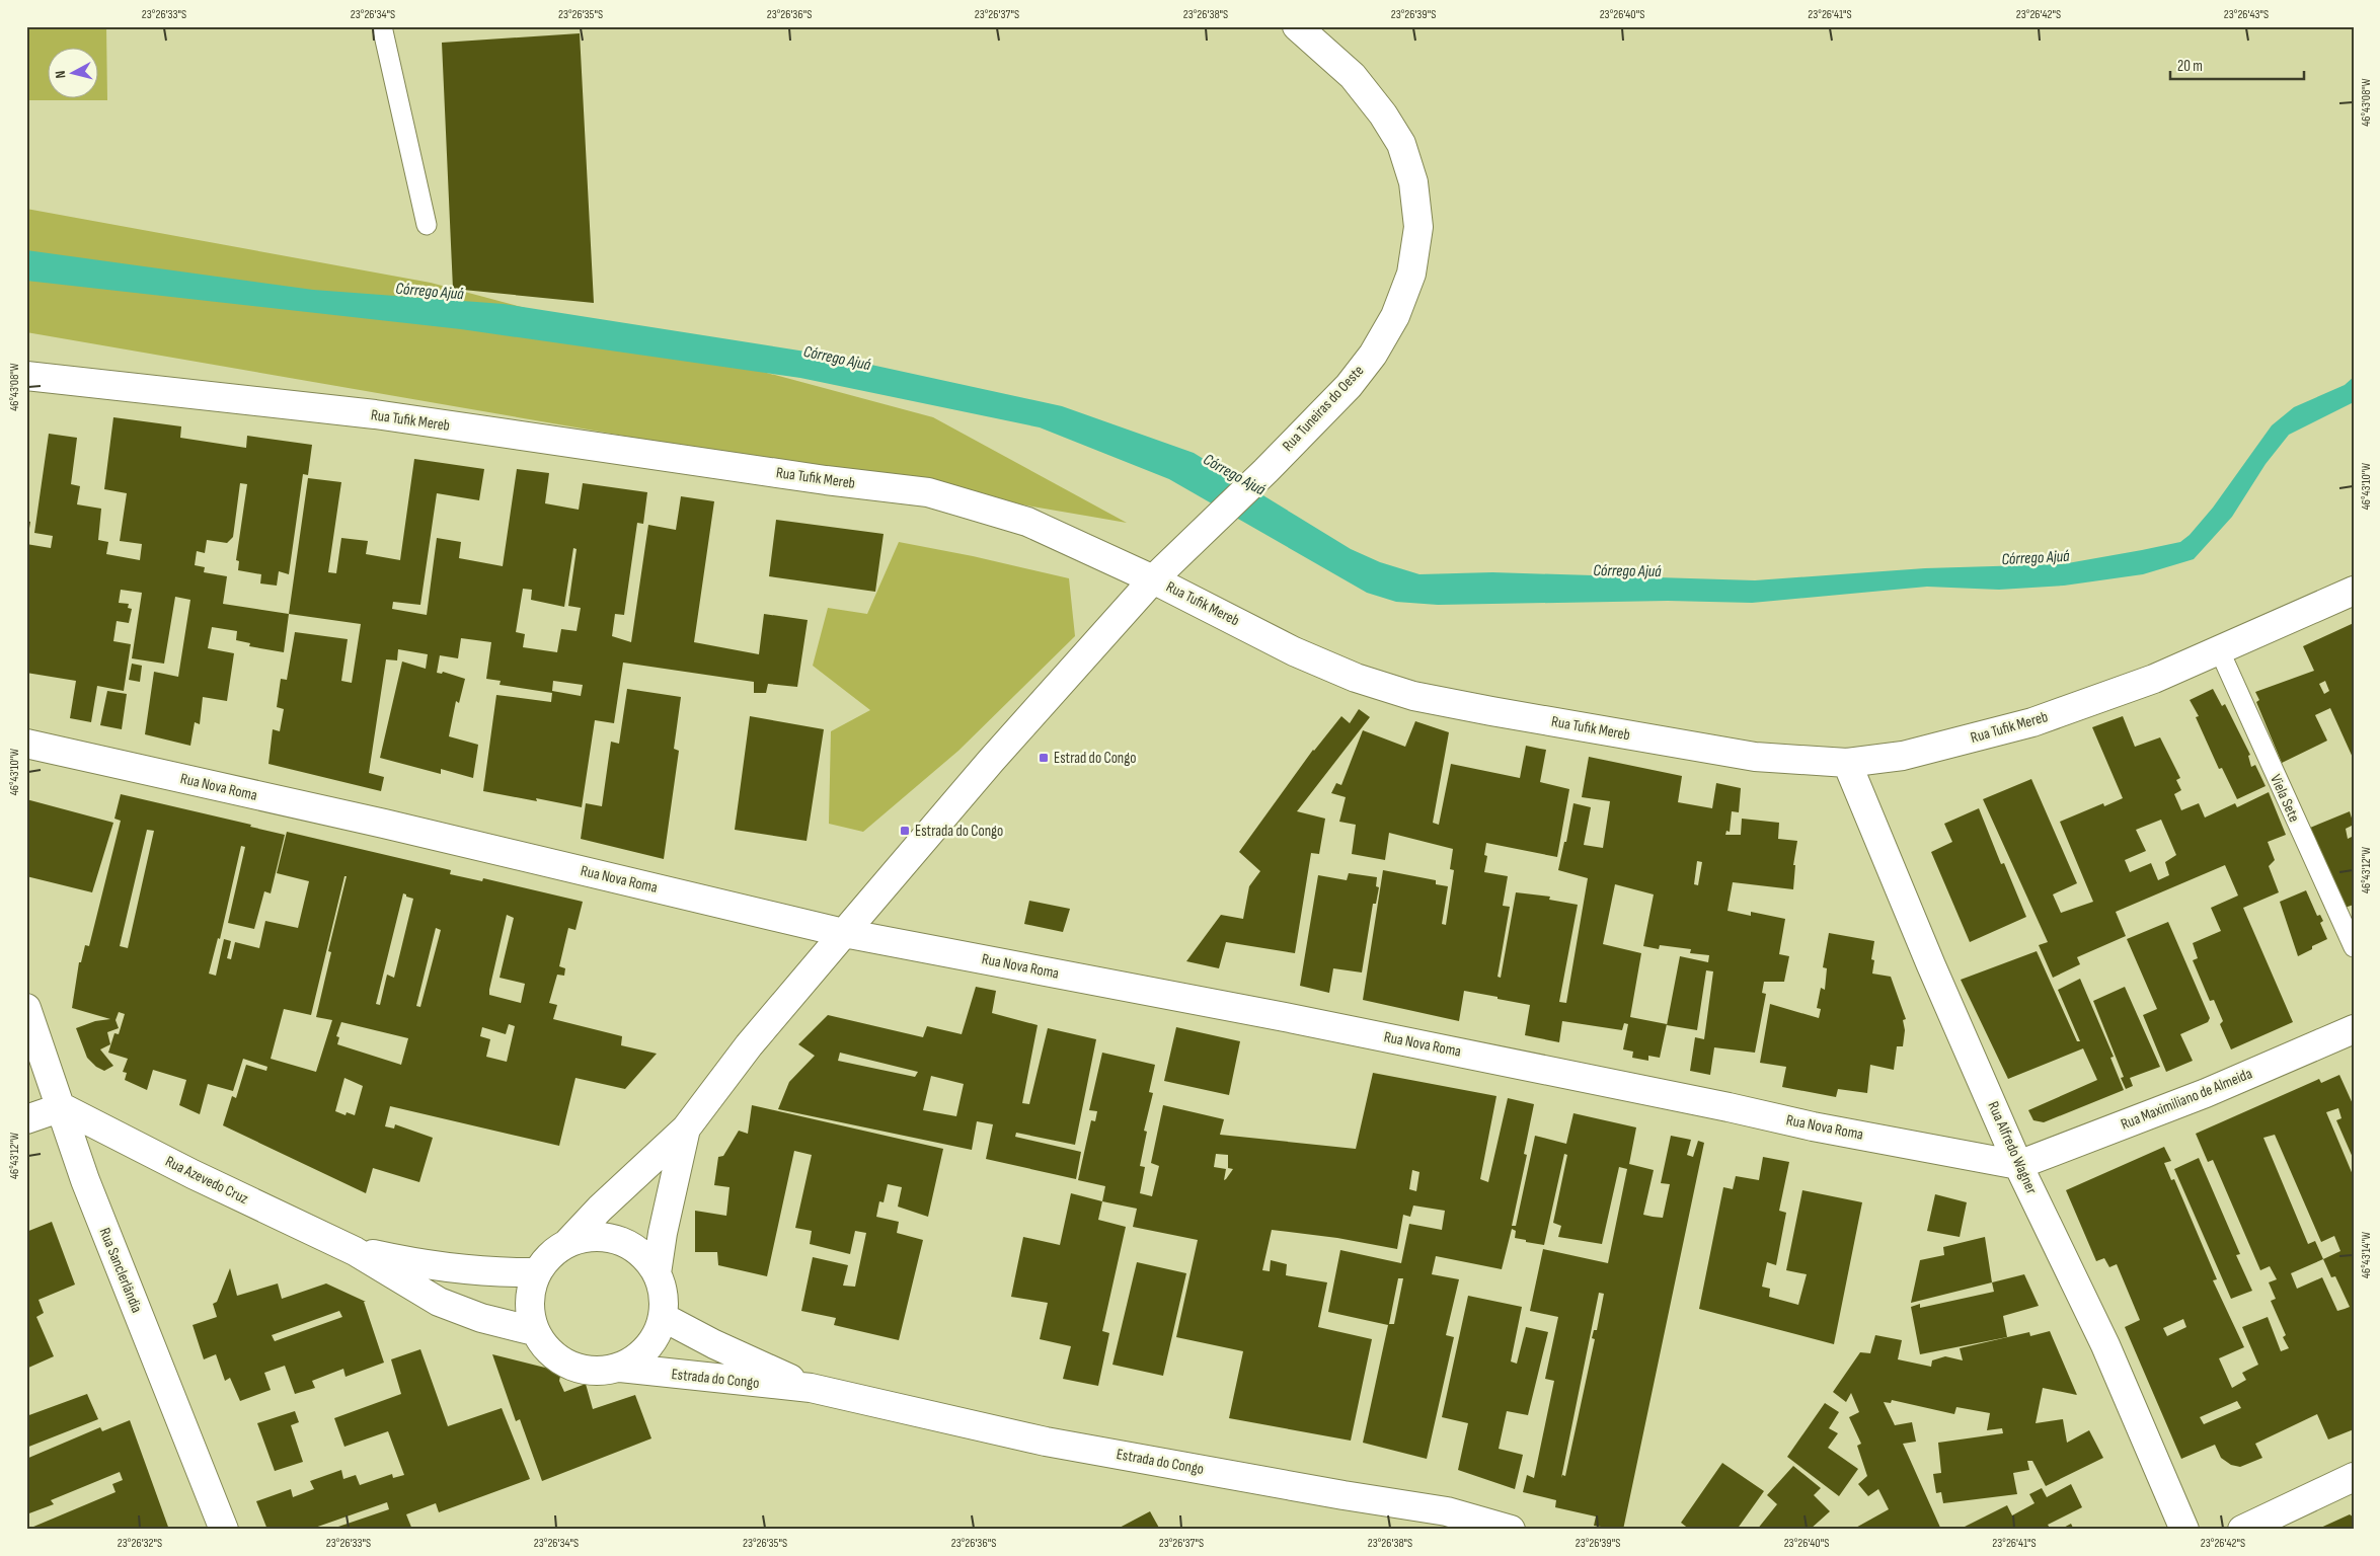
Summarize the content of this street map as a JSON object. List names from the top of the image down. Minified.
{"streets":{"street":["Rua Tuneiras do Oeste","Rua Tufik Mereb","Rua Nova Roma","Rua Maximiliano de Almeida","Rua Alfredo Wagner","Rua Azevedo Cruz","Rua Sanclerlândia","Estrada do Congo"],"lane":["Viela Sete"]},"crossings":[["Rua Tuneiras do Oeste","Rua Tufik Mereb"],["Rua Tufik Mereb","Viela Sete"],["Rua Tufik Mereb","Rua Alfredo Wagner"],["Rua Nova Roma","Rua Maximiliano de Almeida"],["Rua Nova Roma","Rua Alfredo Wagner"],["Rua Maximiliano de Almeida","Rua Alfredo Wagner"],["Rua Azevedo Cruz","Rua Sanclerlândia"],["Rua Azevedo Cruz","Estrada do Congo"]],"water":["Córrego Ajuá"],"places":{"transit":["Estrad do Congo","Estrada do Congo"]},"scale_bar":"20 m","north":"left","coordinates":["23°26'33\"S","23°26'34\"S","23°26'35\"S","23°26'36\"S","23°26'37\"S","23°26'38\"S","23°26'39\"S","23°26'40\"S","23°26'41\"S","23°26'42\"S","23°26'43\"S","46°43'08\"W","46°43'10\"W","46°43'12\"W","46°43'14\"W","23°26'32\"S"]}
